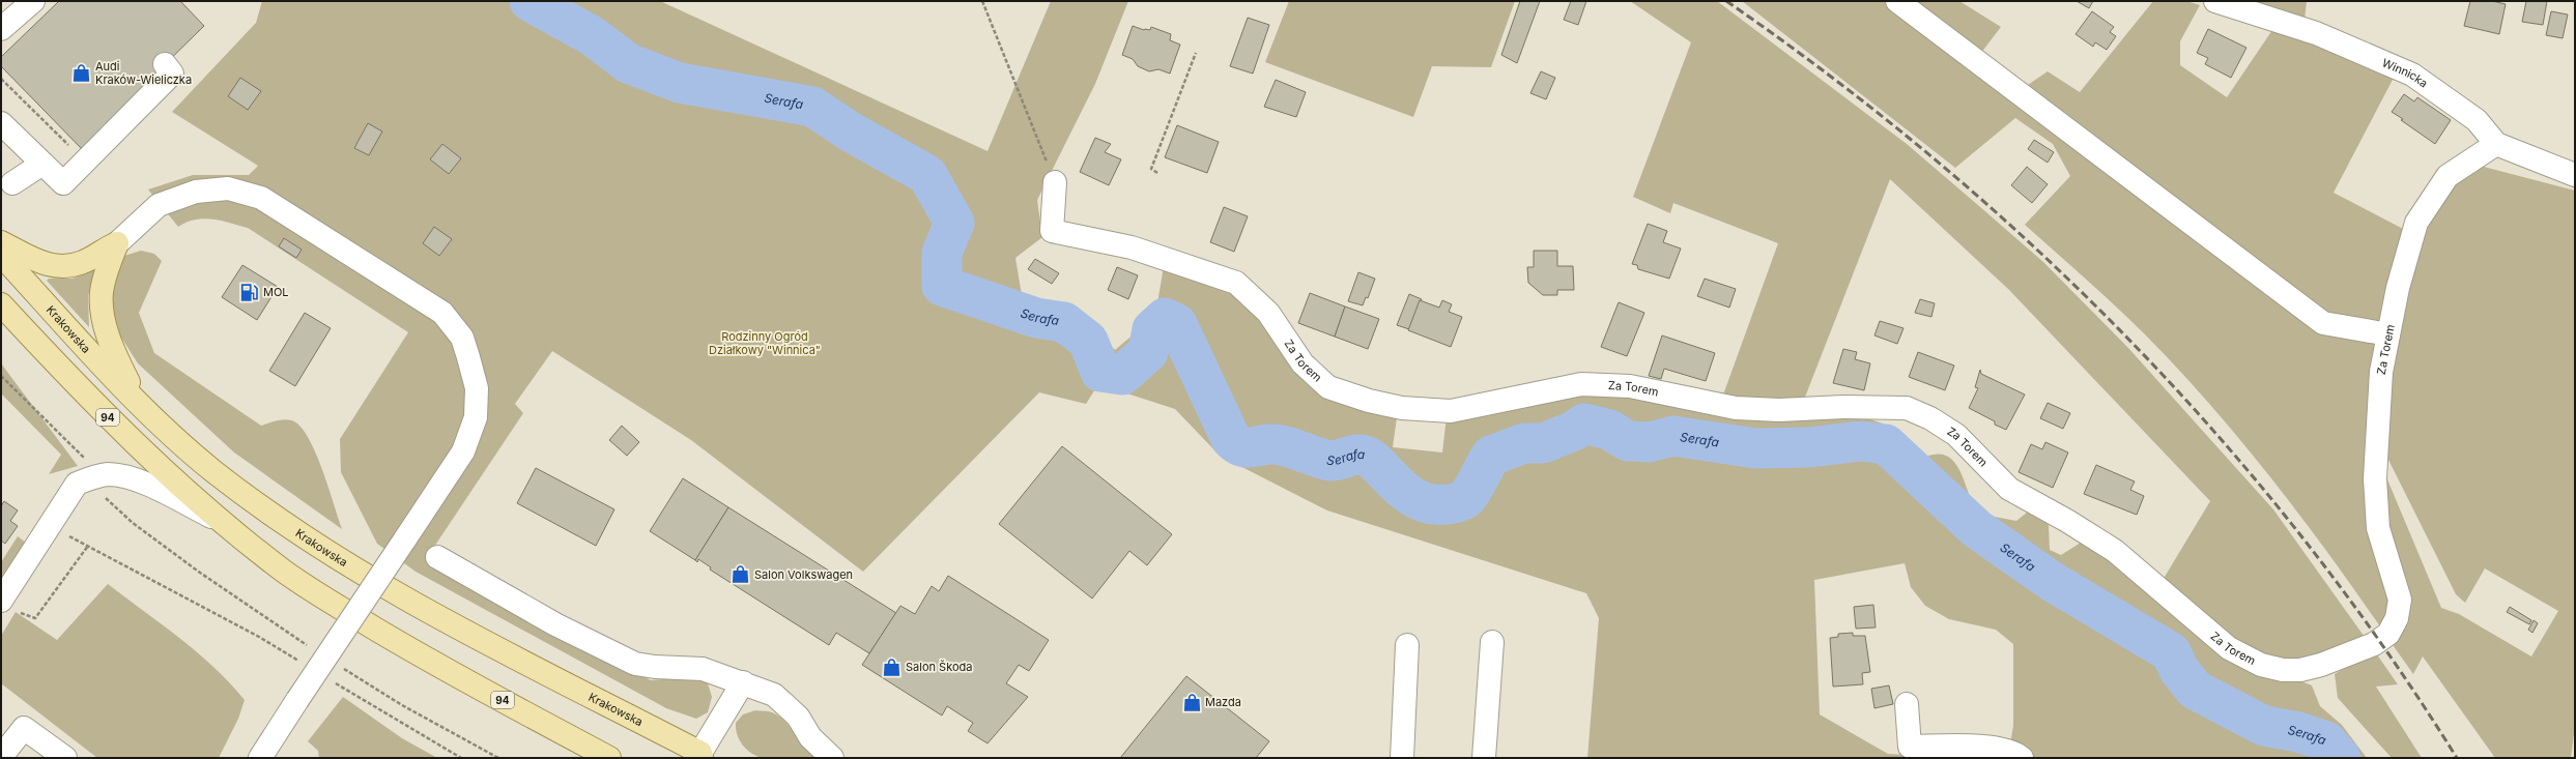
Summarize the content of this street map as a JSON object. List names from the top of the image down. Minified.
{"streets":{"main road":["Krakowska","94"],"street":["Winnicka","Za Torem"]},"crossings":[["Winnicka","Za Torem"]],"water":["Serafa"],"parks":["Rodzinny Ogród Działkowy \"Winnica\""],"places":{"shop":["Audi Kraków-Wieliczka","Salon Volkswagen","Salon Škoda","Mazda"],"fuel station":["MOL"]}}
